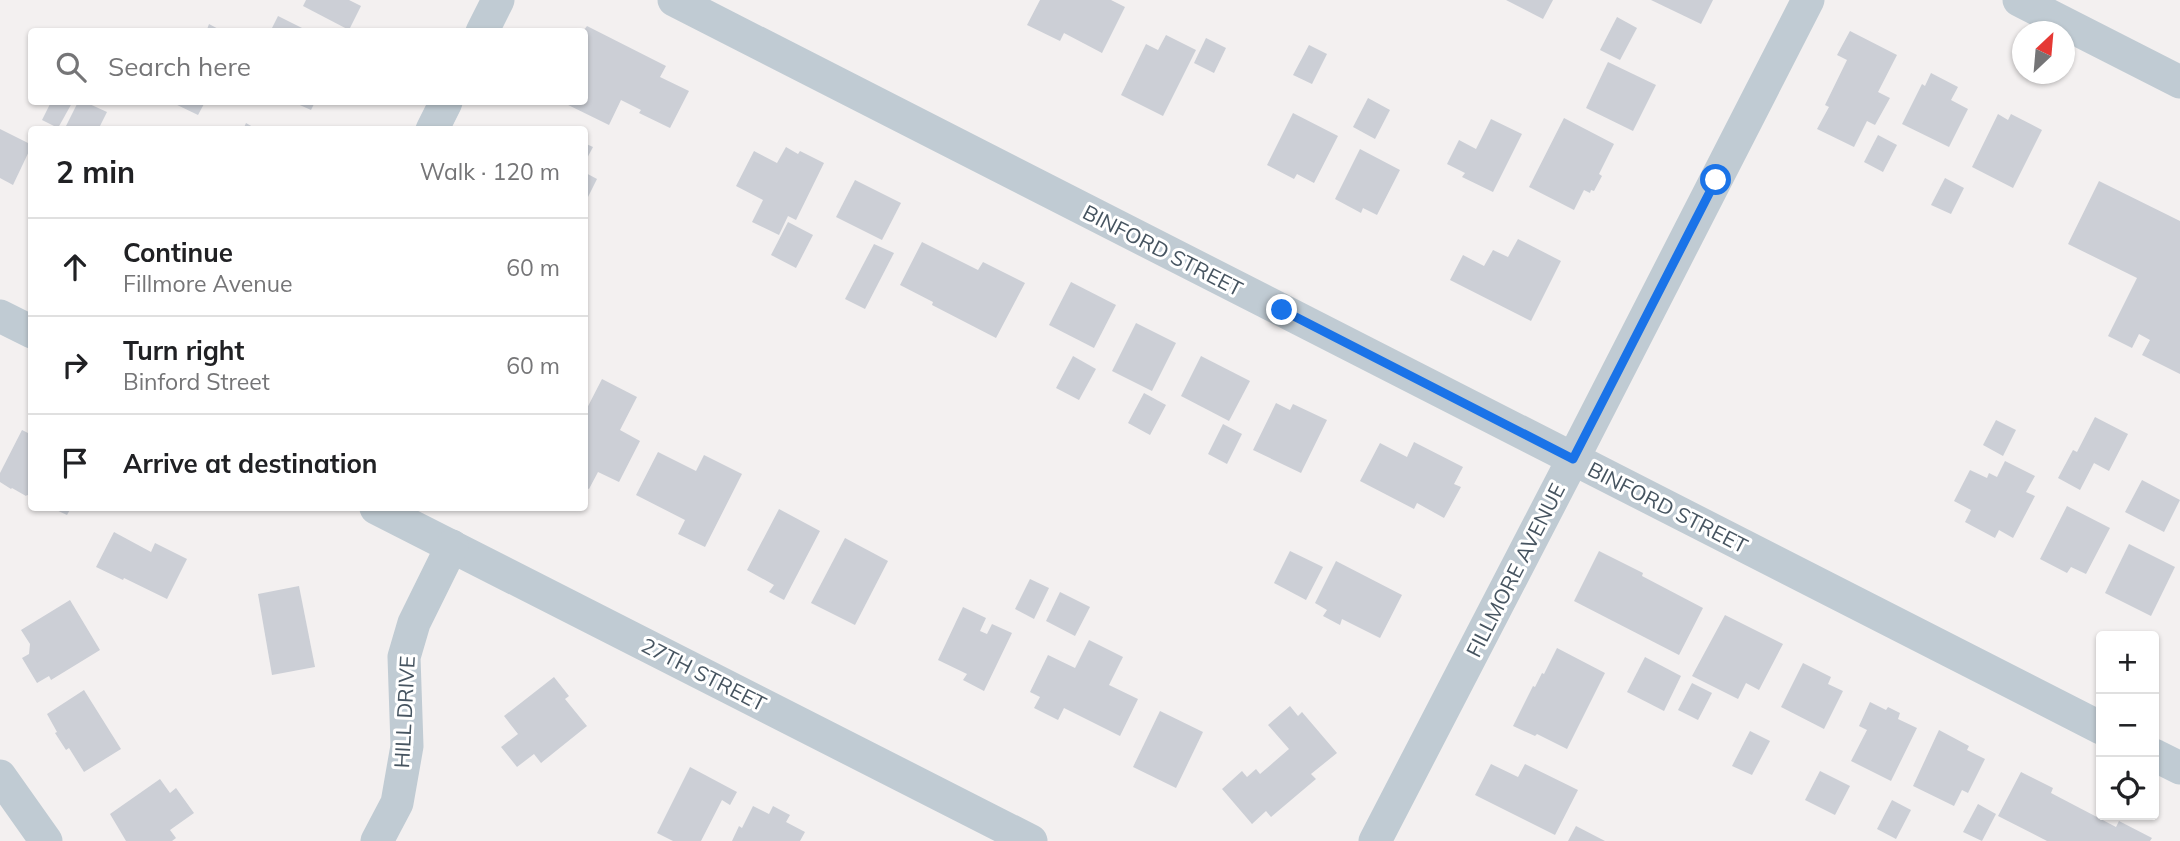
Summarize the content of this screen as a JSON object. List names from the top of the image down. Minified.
{"streets":{"street":["BINFORD STREET","FILLMORE AVENUE","27TH STREET","HILL DRIVE"]},"crossings":[["BINFORD STREET","FILLMORE AVENUE"],["27TH STREET","HILL DRIVE"]],"north":"top right","page":{"search":"Search here","heading":["2 min","Walk · 120 m"],"list":[["Continue","Fillmore Avenue","60 m"],["Turn right","Binford Street","60 m"],"Arrive at destination"],"map_buttons":["+","−"]}}
